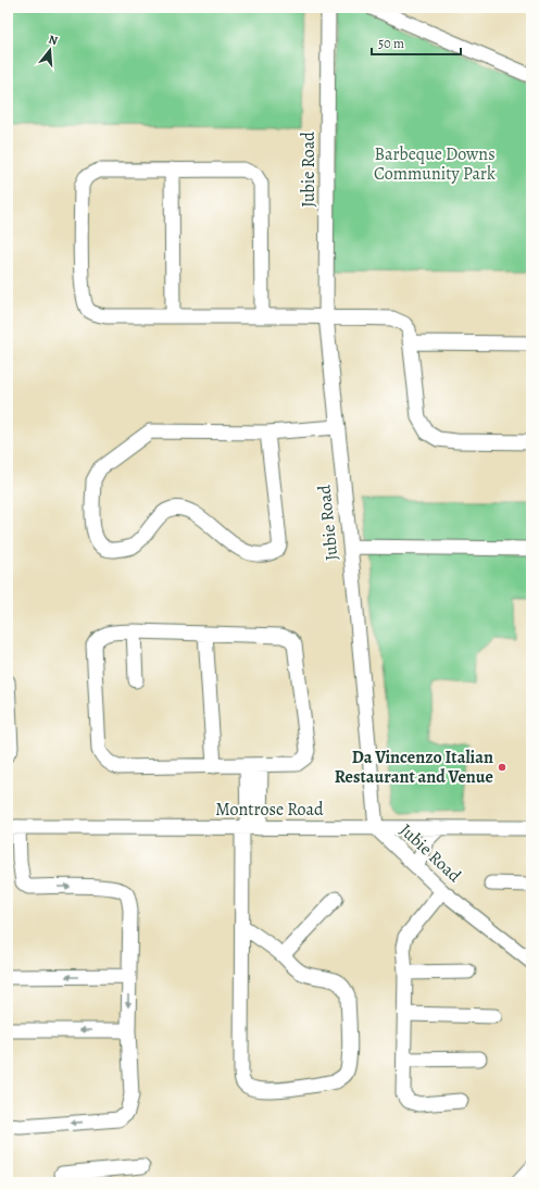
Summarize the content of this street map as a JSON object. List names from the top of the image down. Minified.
{"streets":{"street":["Jubie Road","Montrose Road"]},"crossings":[["Jubie Road","Montrose Road"]],"parks":["Barbeque Downs Community Park"],"places":["Da Vincenzo Italian Restaurant and Venue"],"scale_bar":"50 m","north":"top"}
